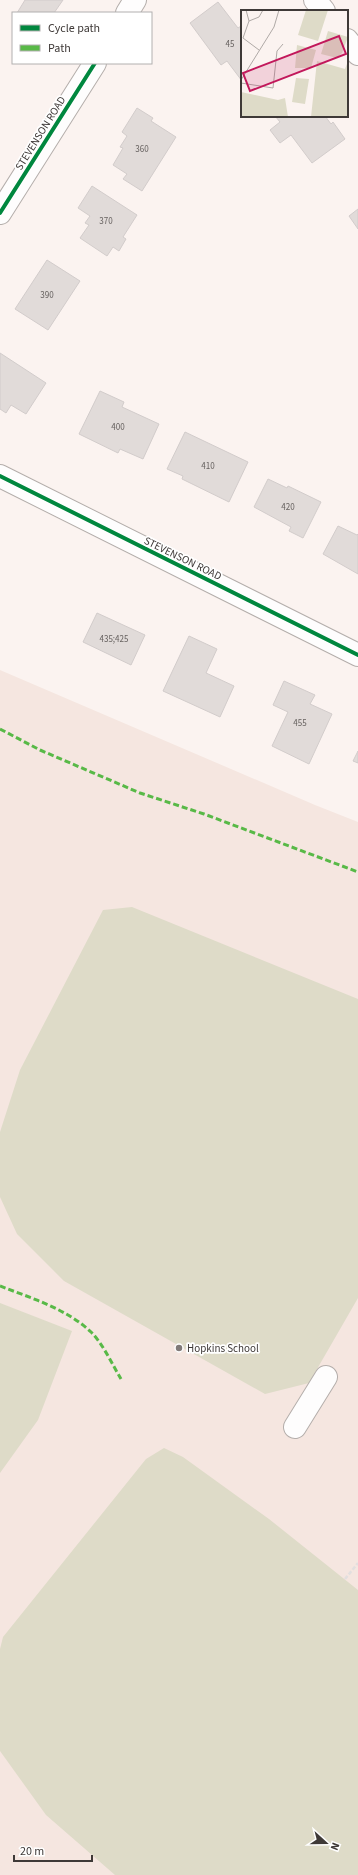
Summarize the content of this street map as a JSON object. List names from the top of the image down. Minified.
{"streets":{"street":["STEVENSON ROAD"]},"places":["Hopkins School"],"house_numbers":["45","360","370","390","400","410","420","435;425","455"],"legend":["Cycle path","Path"],"scale_bar":"20 m","north":"right"}
